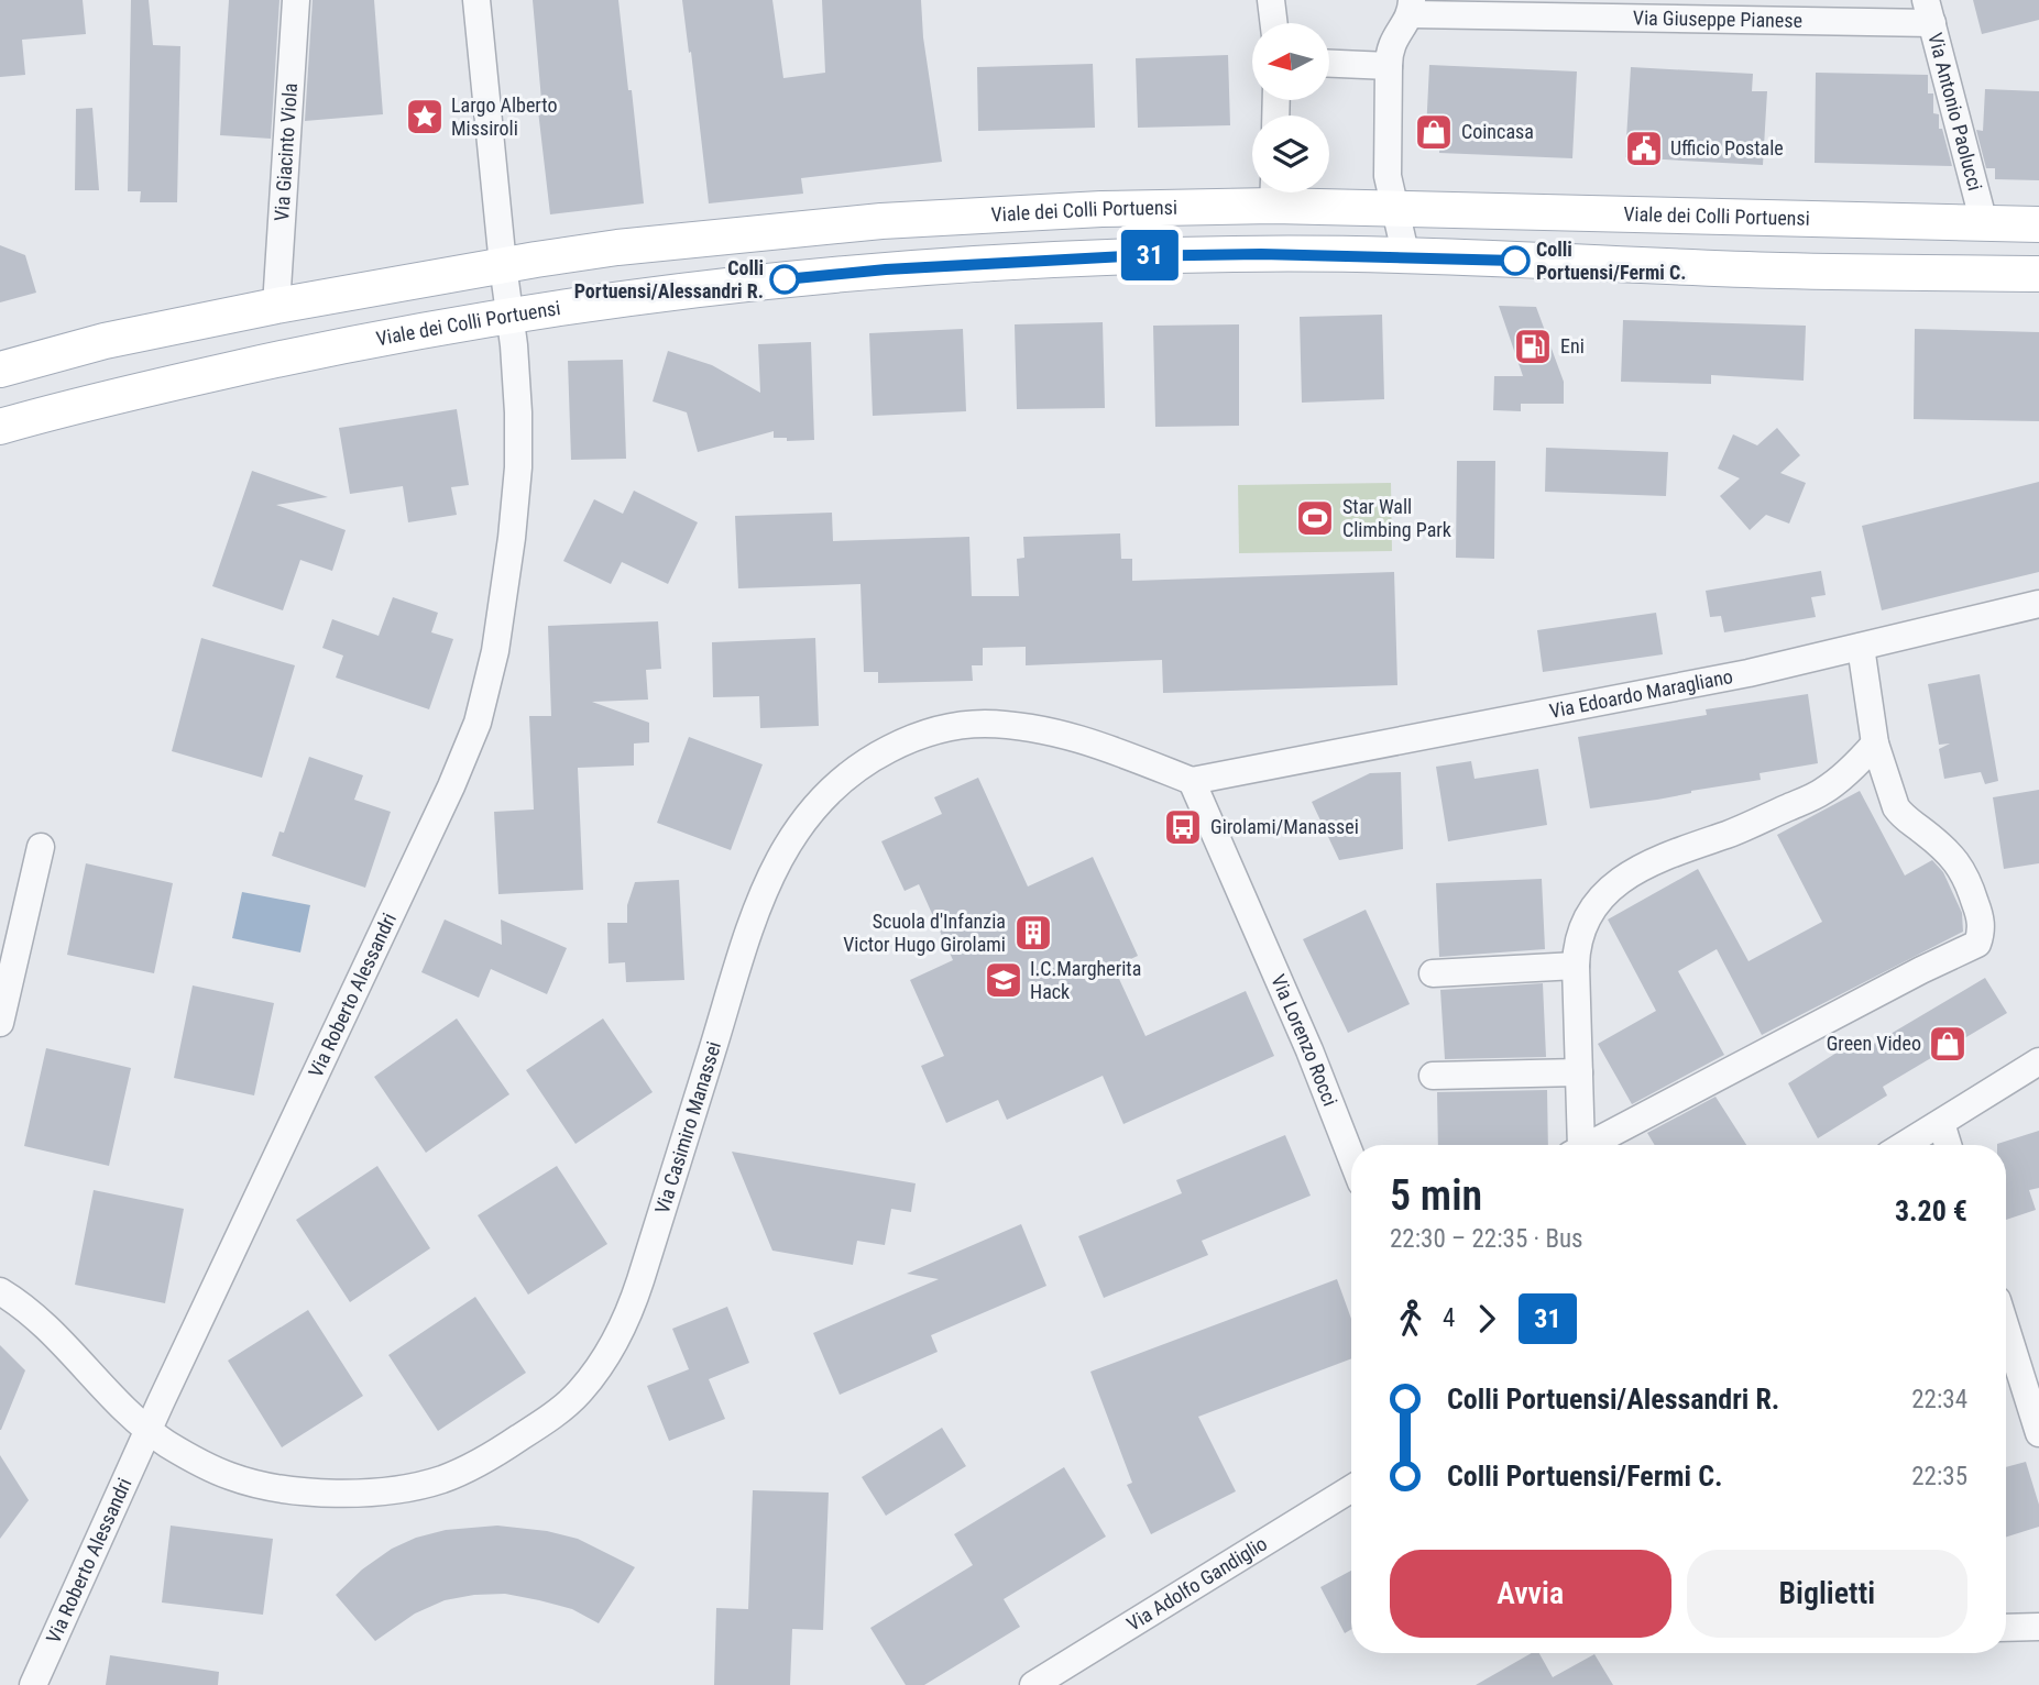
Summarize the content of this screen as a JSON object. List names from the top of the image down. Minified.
{"streets":{"main road":["Viale dei Colli Portuensi"],"street":["Via Giuseppe Pianese","Via Antonio Paolucci","Via Giacinto Viola","Via Edoardo Maragliano","Via Roberto Alessandri","Via Lorenzo Rocci","Via Casimiro Manassei","Via Adolfo Gandiglio"]},"crossings":[["Via Giuseppe Pianese","Via Antonio Paolucci"],["Via Giuseppe Pianese","Viale dei Colli Portuensi"],["Via Antonio Paolucci","Viale dei Colli Portuensi"],["Via Giacinto Viola","Viale dei Colli Portuensi"],["Viale dei Colli Portuensi","Via Roberto Alessandri"],["Via Edoardo Maragliano","Via Lorenzo Rocci"],["Via Edoardo Maragliano","Via Casimiro Manassei"],["Via Roberto Alessandri","Via Casimiro Manassei"],["Via Lorenzo Rocci","Via Casimiro Manassei"]],"places":{"place":["Largo Alberto Missiroli"],"shop":["Coincasa","Green Video"],"public building":["Ufficio Postale"],"other":["Colli Portuensi/Fermi C.","Colli Portuensi/Alessandri R."],"fuel station":["Eni"],"sports":["Star Wall Climbing Park"],"bus stop":["Girolami/Manassei"],"building":["Scuola d'Infanzia Victor Hugo Girolami"],"school or university":["I.C.Margherita Hack"]},"lines":["bus line 31"],"north":"left","page":{"on_map":"31","heading":["5 min","22:30 – 22:35 · Bus","3.20 €"],"legs":["4","31"],"list":[{"name":"Colli Portuensi/Alessandri R.","value":"22:34"},{"name":"Colli Portuensi/Fermi C.","value":"22:35"}],"buttons":["Avvia","Biglietti"]}}
